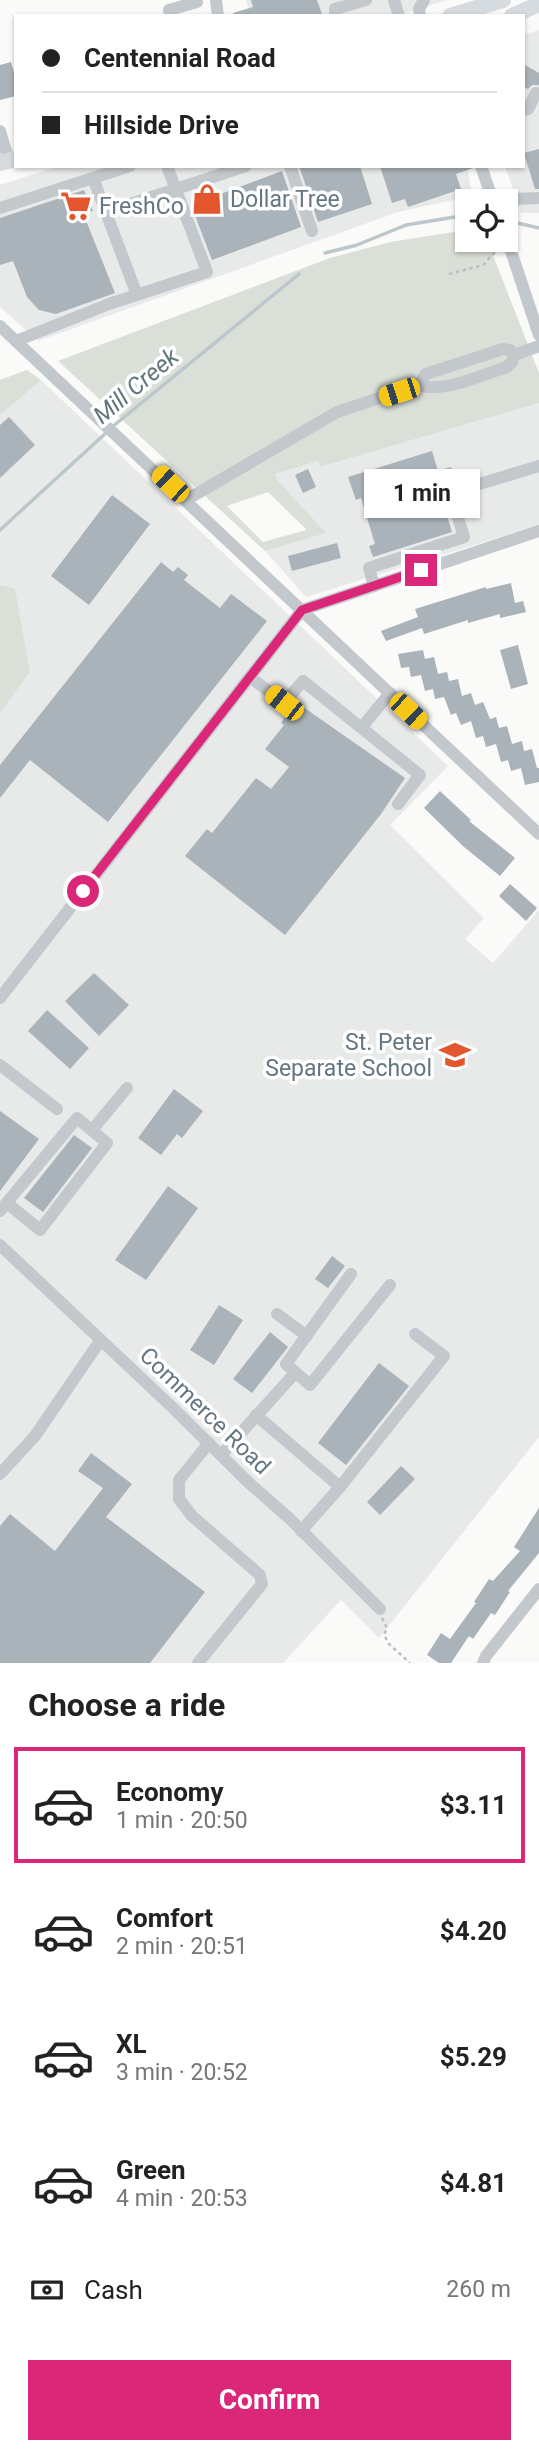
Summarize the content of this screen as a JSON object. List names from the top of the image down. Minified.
{"streets":{"street":["Commerce Road"]},"water":["Mill Creek"],"places":{"shop":["Dollar Tree"],"supermarket":["FreshCo"],"school or university":["St. Peter Separate School"]},"page":{"banner":["Centennial Road","Hillside Drive"],"bubble":"1 min","heading":"Choose a ride","list":[{"name":"Economy","note":"1 min · 20:50","value":"$3.11"},{"name":"Comfort","note":"2 min · 20:51","value":"$4.20"},{"name":"XL","note":"3 min · 20:52","value":"$5.29"},{"name":"Green","note":"4 min · 20:53","value":"$4.81"}],"pay":["Cash","260 m"],"buttons":"Confirm"}}
